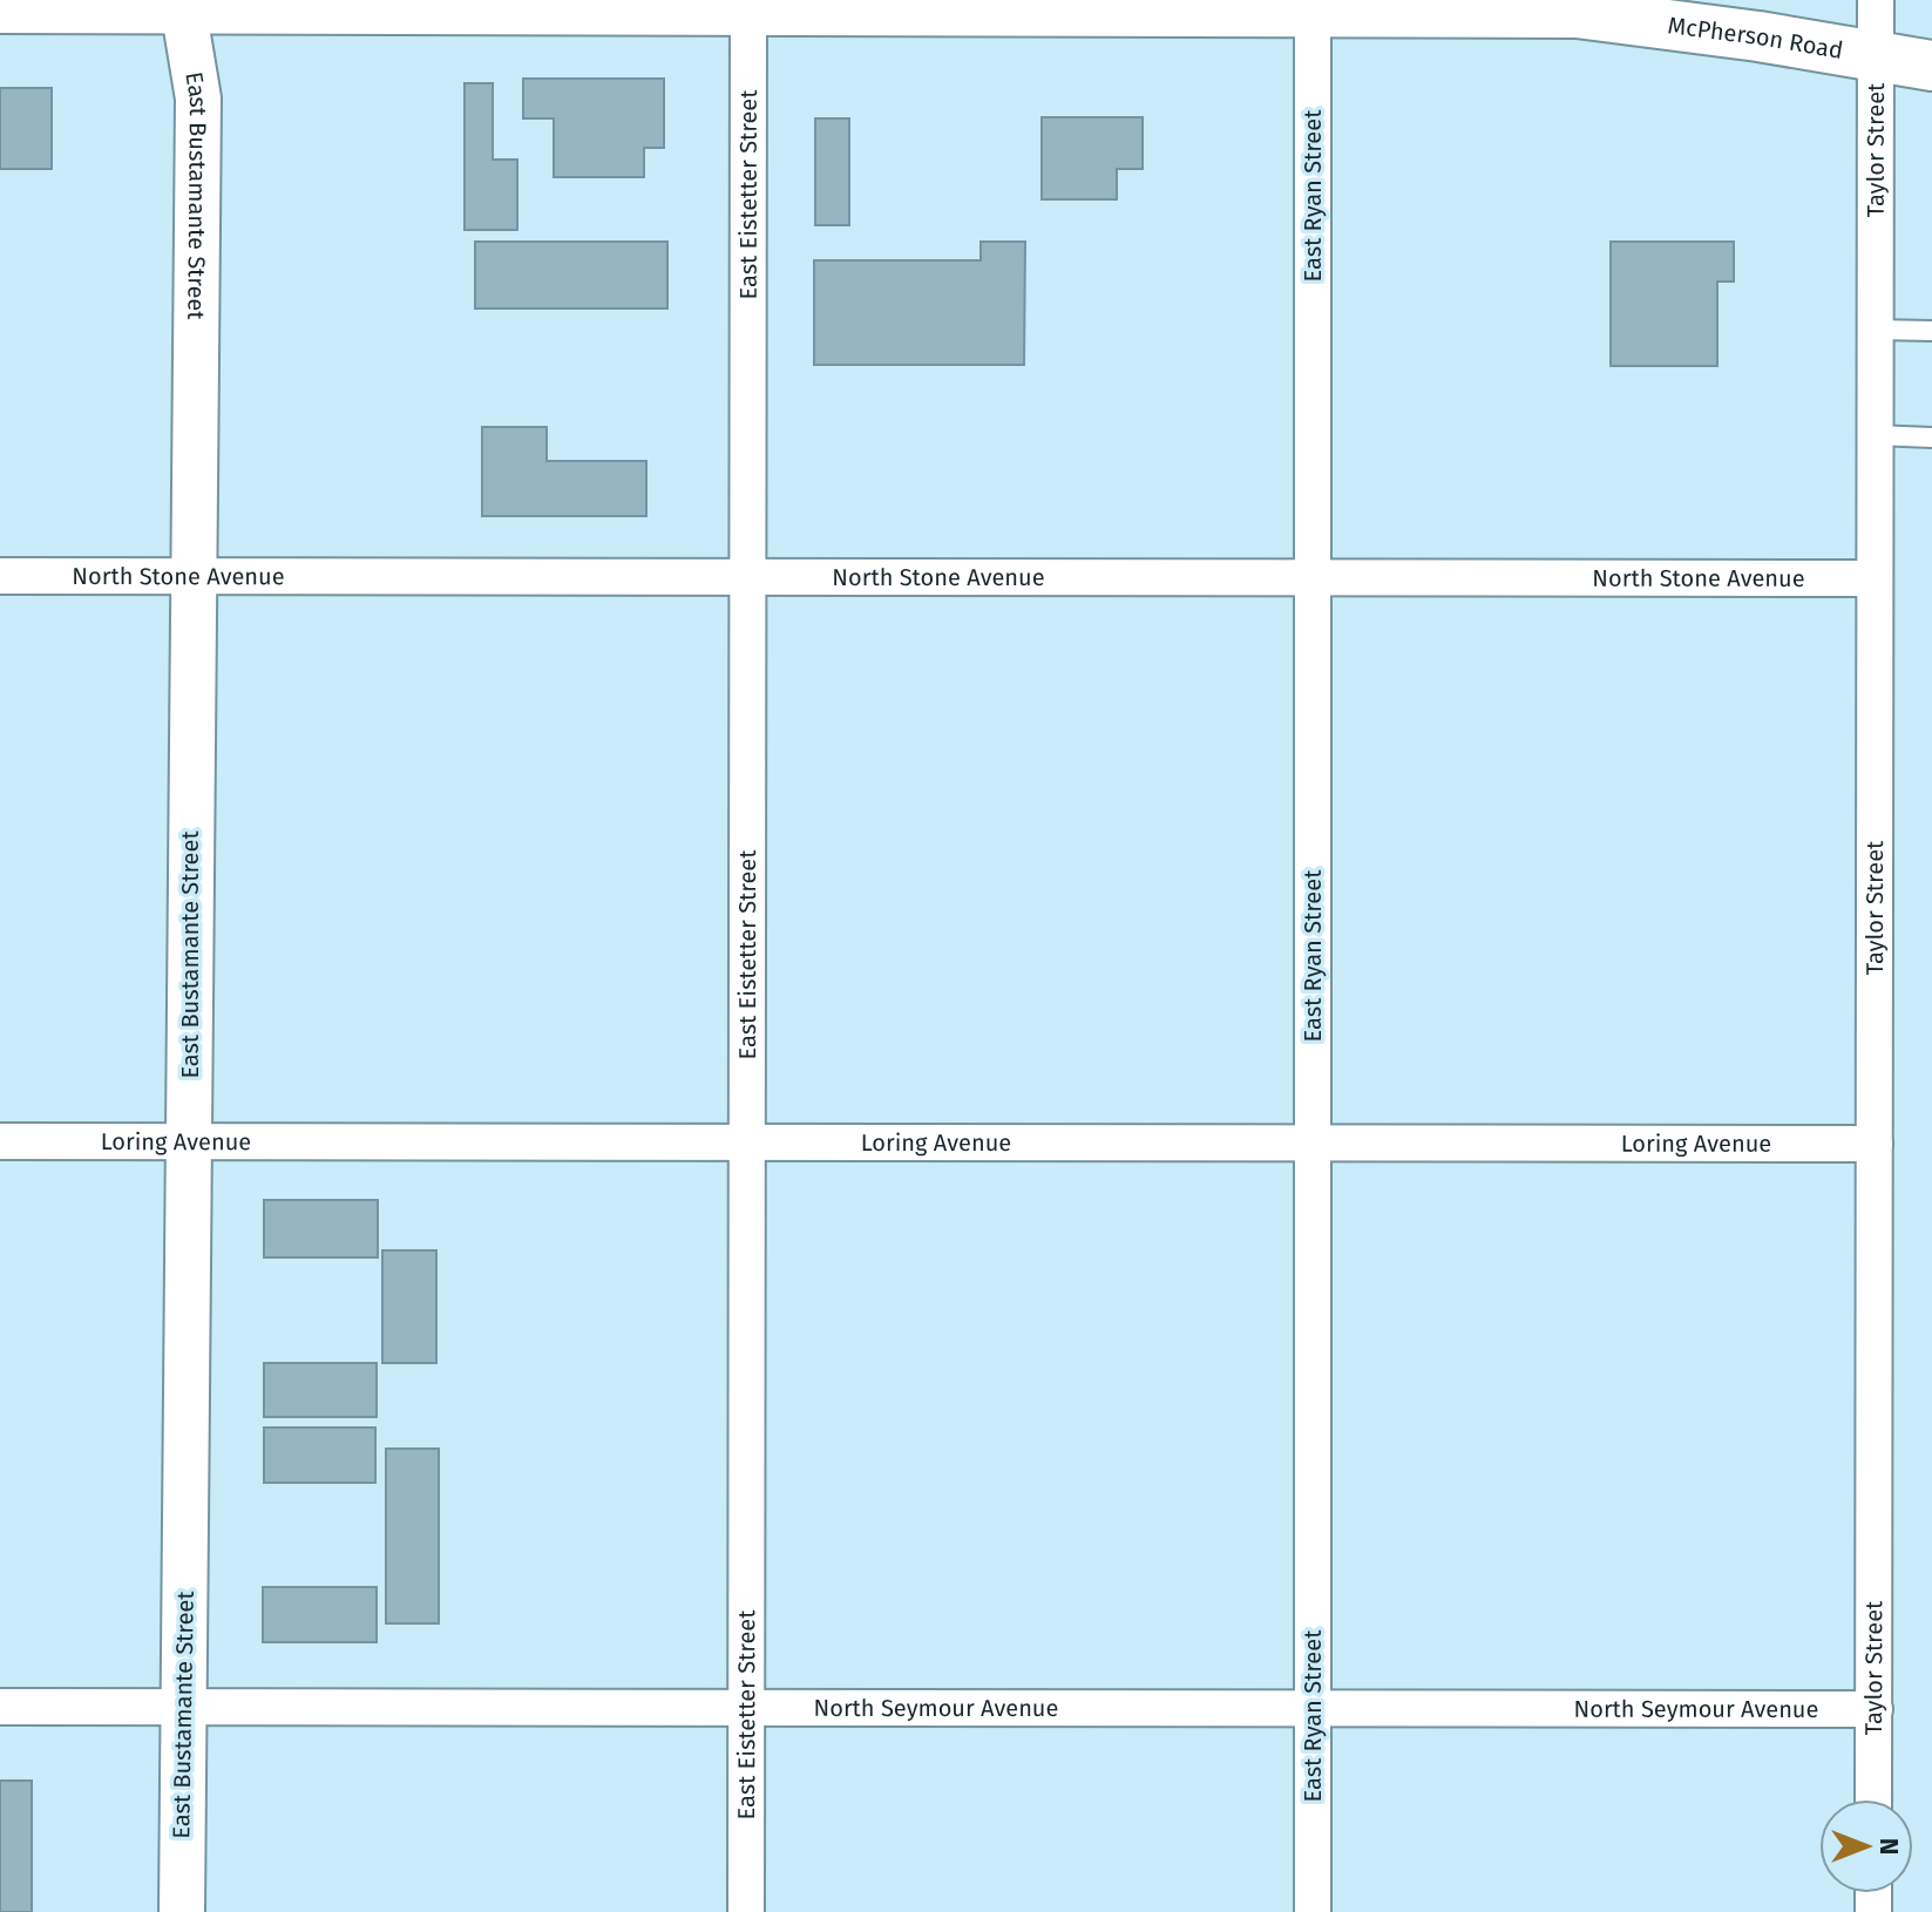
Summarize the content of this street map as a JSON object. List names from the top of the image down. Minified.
{"streets":{"main road":["McPherson Road"],"street":["Taylor Street","East Bustamante Street","East Eistetter Street","East Ryan Street","North Stone Avenue","Loring Avenue","North Seymour Avenue"]},"crossings":[["McPherson Road","Taylor Street"],["McPherson Road","East Bustamante Street"],["McPherson Road","East Eistetter Street"],["McPherson Road","East Ryan Street"],["Taylor Street","North Stone Avenue"],["Taylor Street","Loring Avenue"],["Taylor Street","North Seymour Avenue"],["East Bustamante Street","North Stone Avenue"],["East Bustamante Street","Loring Avenue"],["East Bustamante Street","North Seymour Avenue"],["East Eistetter Street","North Stone Avenue"],["East Eistetter Street","Loring Avenue"],["East Eistetter Street","North Seymour Avenue"],["East Ryan Street","North Stone Avenue"],["East Ryan Street","Loring Avenue"],["East Ryan Street","North Seymour Avenue"]],"north":"right"}
